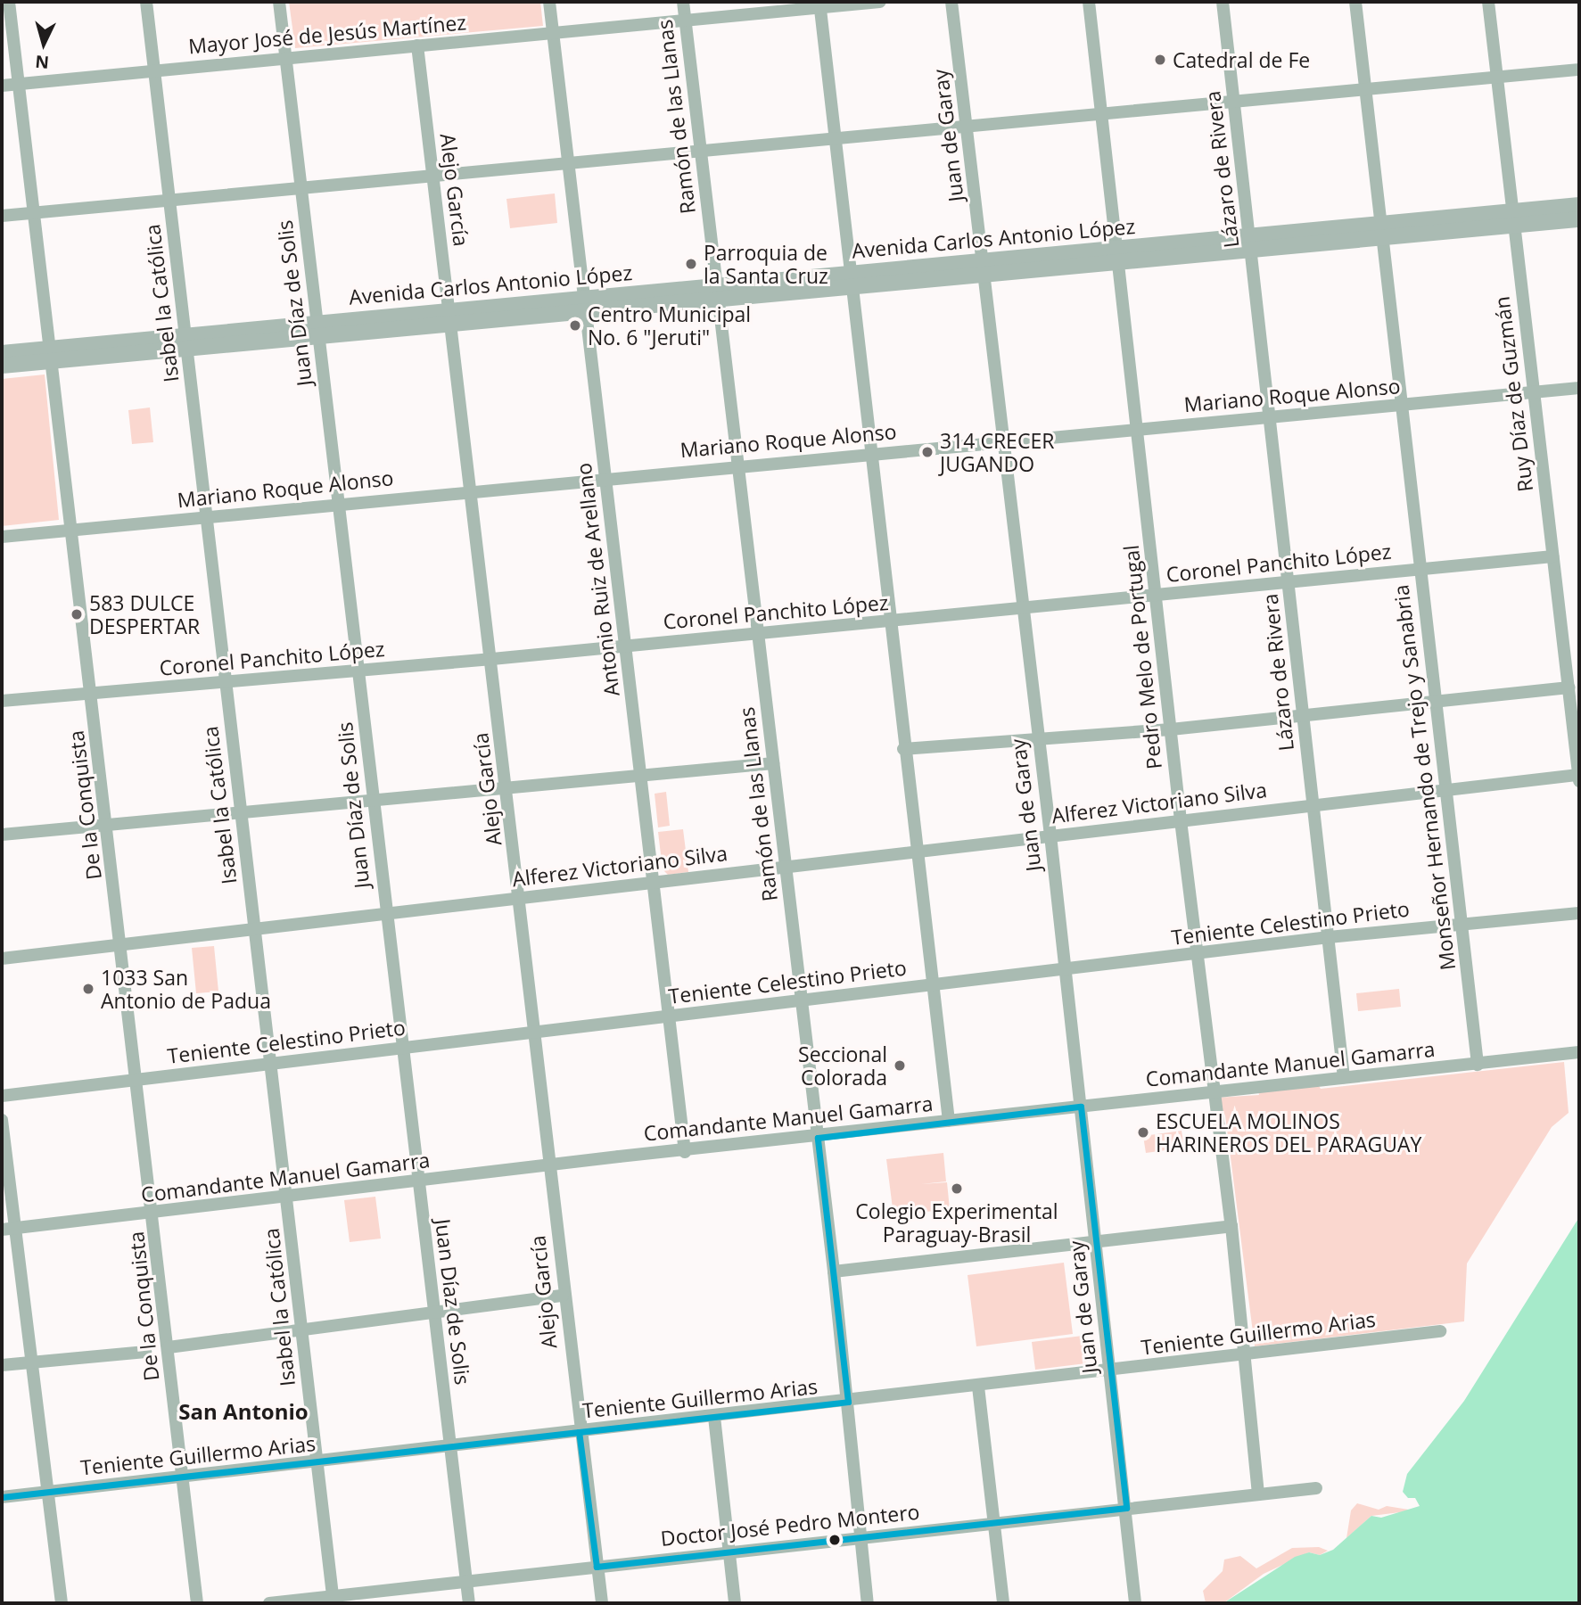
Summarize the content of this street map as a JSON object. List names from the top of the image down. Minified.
{"streets":{"main road":["Avenida Carlos Antonio López"],"street":["Mayor José de Jesús Martínez","Ramón de las Llanas","Juan de Garay","Lázaro de Rivera","Alejo García","Isabel la Católica","Juan Díaz de Solis","Ruy Díaz de Guzmán","Mariano Roque Alonso","Coronel Panchito López","Antonio Ruiz de Arellano","Pedro Melo de Portugal","Monseñor Hernando de Trejo y Sanabria","Alferez Victoriano Silva","De la Conquista","Teniente Celestino Prieto","Comandante Manuel Gamarra","Teniente Guillermo Arias","Doctor José Pedro Montero"]},"crossings":[["Mayor José de Jesús Martínez","Ramón de las Llanas"],["Mayor José de Jesús Martínez","Alejo García"],["Mayor José de Jesús Martínez","Isabel la Católica"],["Mayor José de Jesús Martínez","Juan Díaz de Solis"],["Mayor José de Jesús Martínez","Antonio Ruiz de Arellano"],["Mayor José de Jesús Martínez","De la Conquista"],["Ramón de las Llanas","Avenida Carlos Antonio López"],["Ramón de las Llanas","Mariano Roque Alonso"],["Ramón de las Llanas","Coronel Panchito López"],["Ramón de las Llanas","Alferez Victoriano Silva"],["Ramón de las Llanas","Teniente Celestino Prieto"],["Ramón de las Llanas","Comandante Manuel Gamarra"],["Ramón de las Llanas","Teniente Guillermo Arias"],["Ramón de las Llanas","Doctor José Pedro Montero"],["Juan de Garay","Avenida Carlos Antonio López"],["Juan de Garay","Mariano Roque Alonso"],["Juan de Garay","Coronel Panchito López"],["Juan de Garay","Alferez Victoriano Silva"],["Juan de Garay","Teniente Celestino Prieto"],["Juan de Garay","Comandante Manuel Gamarra"],["Juan de Garay","Teniente Guillermo Arias"],["Juan de Garay","Doctor José Pedro Montero"],["Lázaro de Rivera","Avenida Carlos Antonio López"],["Lázaro de Rivera","Mariano Roque Alonso"],["Lázaro de Rivera","Coronel Panchito López"],["Lázaro de Rivera","Alferez Victoriano Silva"],["Lázaro de Rivera","Teniente Celestino Prieto"],["Lázaro de Rivera","Comandante Manuel Gamarra"],["Alejo García","Avenida Carlos Antonio López"],["Alejo García","Mariano Roque Alonso"],["Alejo García","Coronel Panchito López"],["Alejo García","Alferez Victoriano Silva"],["Alejo García","Teniente Celestino Prieto"],["Alejo García","Comandante Manuel Gamarra"],["Alejo García","Teniente Guillermo Arias"],["Alejo García","Doctor José Pedro Montero"],["Avenida Carlos Antonio López","Isabel la Católica"],["Avenida Carlos Antonio López","Juan Díaz de Solis"],["Avenida Carlos Antonio López","Ruy Díaz de Guzmán"],["Avenida Carlos Antonio López","Antonio Ruiz de Arellano"],["Avenida Carlos Antonio López","Pedro Melo de Portugal"],["Avenida Carlos Antonio López","Monseñor Hernando de Trejo y Sanabria"],["Avenida Carlos Antonio López","De la Conquista"],["Isabel la Católica","Mariano Roque Alonso"],["Isabel la Católica","Coronel Panchito López"],["Isabel la Católica","Alferez Victoriano Silva"],["Isabel la Católica","Teniente Celestino Prieto"],["Isabel la Católica","Comandante Manuel Gamarra"],["Isabel la Católica","Teniente Guillermo Arias"],["Isabel la Católica","Doctor José Pedro Montero"],["Juan Díaz de Solis","Mariano Roque Alonso"],["Juan Díaz de Solis","Coronel Panchito López"],["Juan Díaz de Solis","Alferez Victoriano Silva"],["Juan Díaz de Solis","Teniente Celestino Prieto"],["Juan Díaz de Solis","Comandante Manuel Gamarra"],["Juan Díaz de Solis","Teniente Guillermo Arias"],["Juan Díaz de Solis","Doctor José Pedro Montero"],["Ruy Díaz de Guzmán","Mariano Roque Alonso"],["Ruy Díaz de Guzmán","Coronel Panchito López"],["Ruy Díaz de Guzmán","Alferez Victoriano Silva"],["Mariano Roque Alonso","Antonio Ruiz de Arellano"],["Mariano Roque Alonso","Pedro Melo de Portugal"],["Mariano Roque Alonso","Monseñor Hernando de Trejo y Sanabria"],["Mariano Roque Alonso","De la Conquista"],["Coronel Panchito López","Antonio Ruiz de Arellano"],["Coronel Panchito López","Pedro Melo de Portugal"],["Coronel Panchito López","Monseñor Hernando de Trejo y Sanabria"],["Coronel Panchito López","De la Conquista"],["Antonio Ruiz de Arellano","Alferez Victoriano Silva"],["Antonio Ruiz de Arellano","Teniente Celestino Prieto"],["Antonio Ruiz de Arellano","Comandante Manuel Gamarra"],["Pedro Melo de Portugal","Alferez Victoriano Silva"],["Pedro Melo de Portugal","Teniente Celestino Prieto"],["Pedro Melo de Portugal","Comandante Manuel Gamarra"],["Pedro Melo de Portugal","Teniente Guillermo Arias"],["Pedro Melo de Portugal","Doctor José Pedro Montero"],["Monseñor Hernando de Trejo y Sanabria","Alferez Victoriano Silva"],["Monseñor Hernando de Trejo y Sanabria","Teniente Celestino Prieto"],["Monseñor Hernando de Trejo y Sanabria","Comandante Manuel Gamarra"],["Alferez Victoriano Silva","De la Conquista"],["De la Conquista","Teniente Celestino Prieto"],["De la Conquista","Comandante Manuel Gamarra"],["De la Conquista","Teniente Guillermo Arias"]],"districts":["San Antonio"],"places":["Catedral de Fe","Parroquia de la Santa Cruz","Centro Municipal No. 6 \"Jeruti\"","314 CRECER JUGANDO","583 DULCE DESPERTAR","1033 San Antonio de Padua","Seccional Colorada","ESCUELA MOLINOS HARINEROS DEL PARAGUAY","Colegio Experimental Paraguay-Brasil"],"north":"bottom"}
